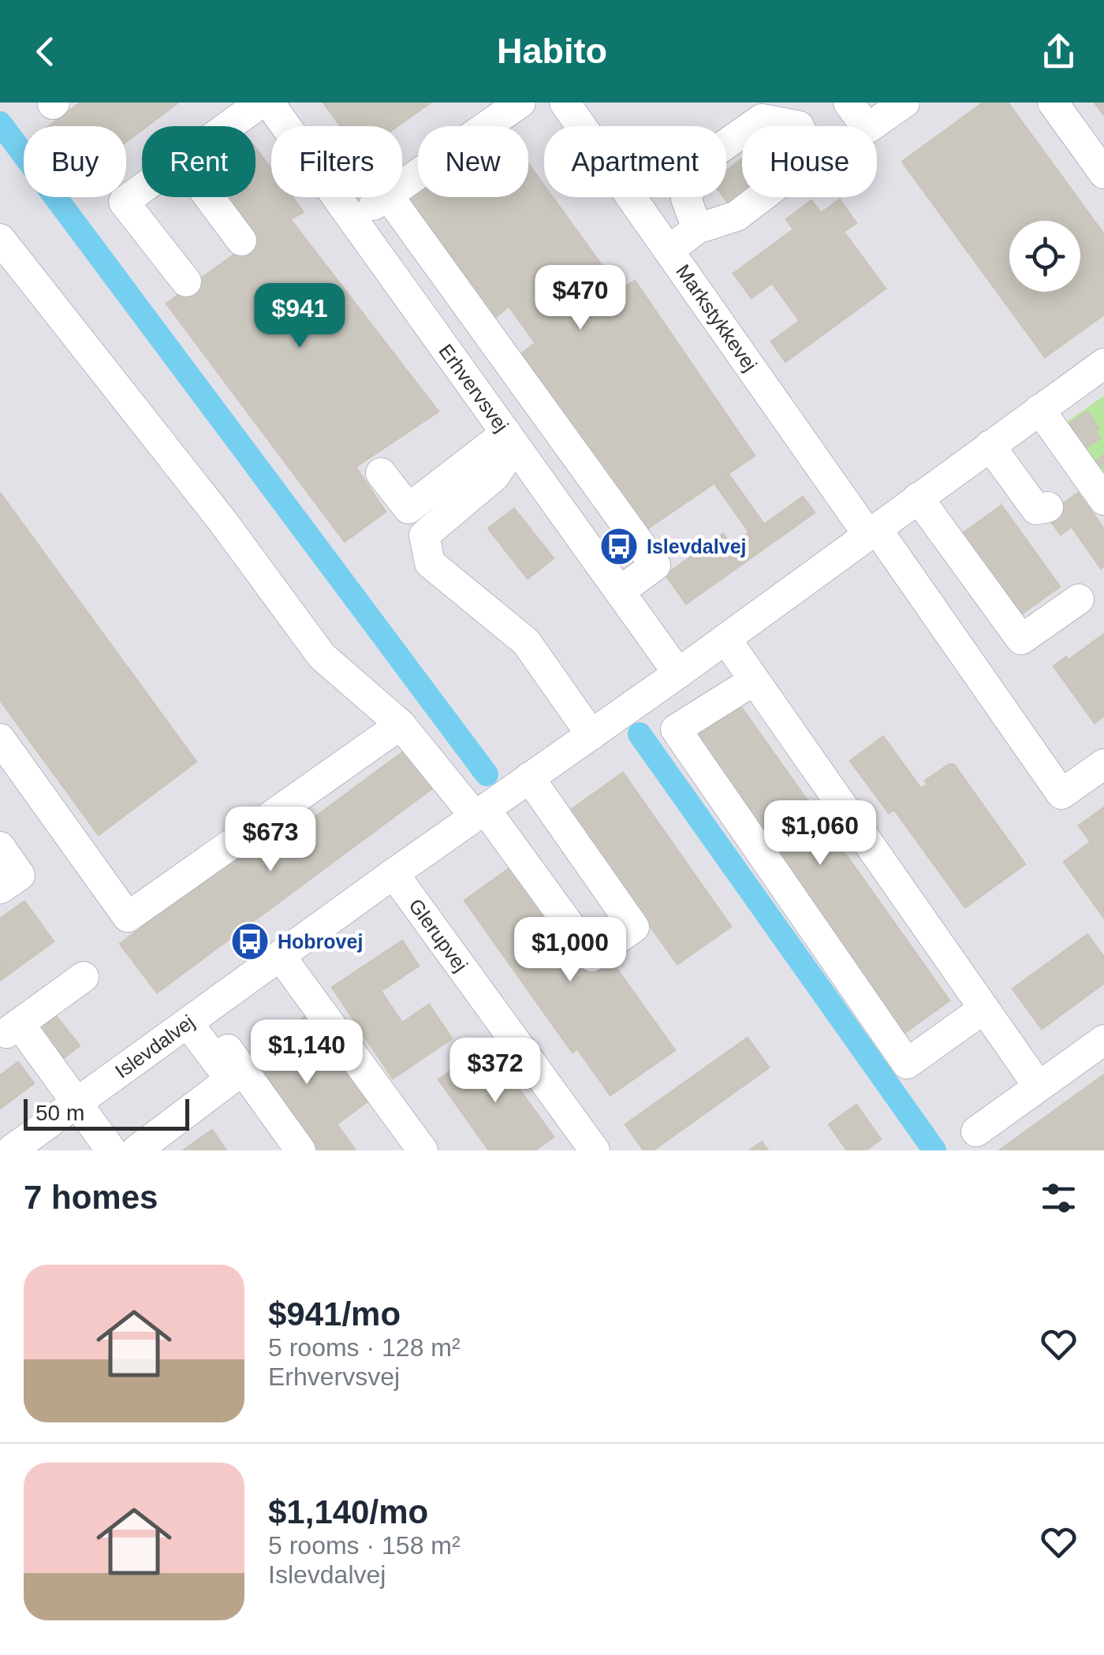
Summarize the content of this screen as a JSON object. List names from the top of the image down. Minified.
{"streets":{"street":["Markstykkevej","Erhvervsvej","Glerupvej","Islevdalvej"]},"crossings":[["Markstykkevej","Islevdalvej"],["Erhvervsvej","Islevdalvej"],["Glerupvej","Islevdalvej"]],"places":{"bus stop":["Islevdalvej","Hobrovej"]},"scale_bar":"50 m","page":{"header":"Habito","chip":["Buy","Rent","Filters","New","Apartment","House"],"price":["$470","$941","$1,060","$673","$1,000","$1,140","$372"],"scale":"50 m","heading":"7 homes","list":[{"name":"$941/mo","note":"5 rooms · 128 m² · Erhvervsvej"},{"name":"$1,140/mo","note":"5 rooms · 158 m² · Islevdalvej"}]}}
